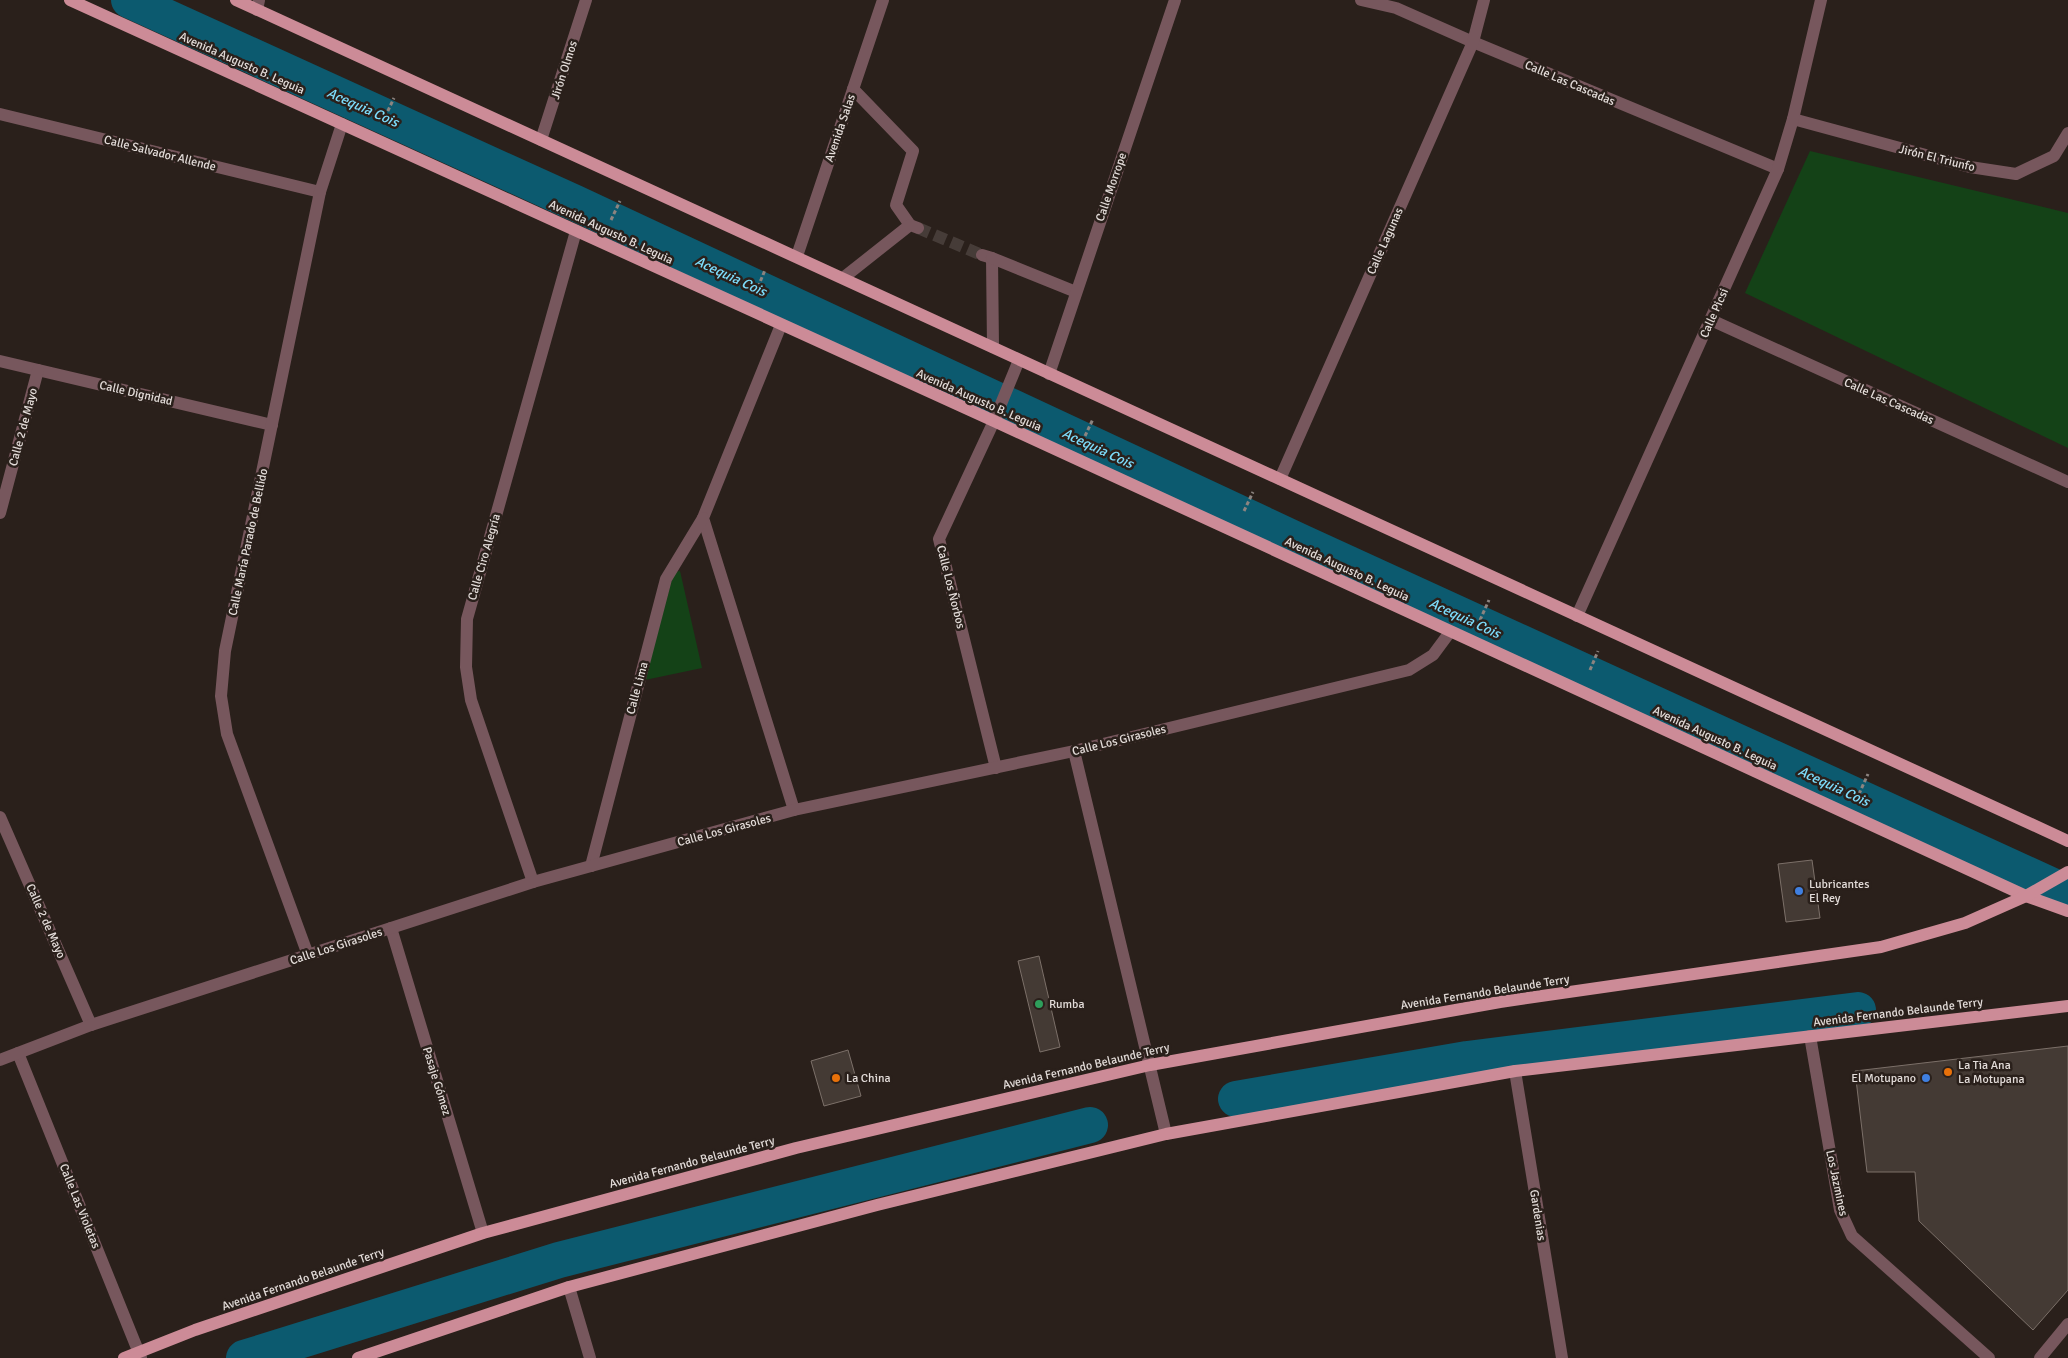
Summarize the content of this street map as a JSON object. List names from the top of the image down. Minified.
{"streets":{"main road":["Avenida Augusto B. Leguia","Avenida Fernando Belaunde Terry"],"street":["Jirón Olmos","Calle Las Cascadas","Avenida Salas","Calle Salvador Allende","Jirón El Triunfo","Calle Morrope","Calle Lagunas","Calle Picsi","Calle Dignidad","Calle 2 de Mayo","Calle María Parado de Bellido","Calle Ciro Alegría","Calle Los Ñorbos","Calle Lima","Calle Los Girasoles","Pasaje Gómez","Los Jazmines","Calle Las Violetas","Gardenias"]},"crossings":[["Avenida Augusto B. Leguia","Calle María Parado de Bellido"],["Avenida Augusto B. Leguia","Calle Ciro Alegría"],["Avenida Augusto B. Leguia","Calle Los Ñorbos"],["Avenida Augusto B. Leguia","Calle Lima"],["Avenida Augusto B. Leguia","Calle Los Girasoles"],["Avenida Augusto B. Leguia","Avenida Fernando Belaunde Terry"],["Calle Las Cascadas","Calle Lagunas"],["Calle Las Cascadas","Calle Picsi"],["Calle Salvador Allende","Calle María Parado de Bellido"],["Jirón El Triunfo","Calle Picsi"],["Calle Dignidad","Calle 2 de Mayo"],["Calle Dignidad","Calle María Parado de Bellido"],["Calle 2 de Mayo","Calle Los Girasoles"],["Calle María Parado de Bellido","Calle Los Girasoles"],["Calle Ciro Alegría","Calle Los Girasoles"],["Calle Los Ñorbos","Calle Los Girasoles"],["Calle Lima","Calle Los Girasoles"],["Calle Los Girasoles","Pasaje Gómez"],["Calle Los Girasoles","Calle Las Violetas"],["Avenida Fernando Belaunde Terry","Pasaje Gómez"],["Avenida Fernando Belaunde Terry","Los Jazmines"],["Avenida Fernando Belaunde Terry","Calle Las Violetas"],["Avenida Fernando Belaunde Terry","Gardenias"]],"water":["Acequia Cois"],"places":["Lubricantes El Rey","Rumba","La Tia Ana La Motupana","La China","El Motupano"]}
